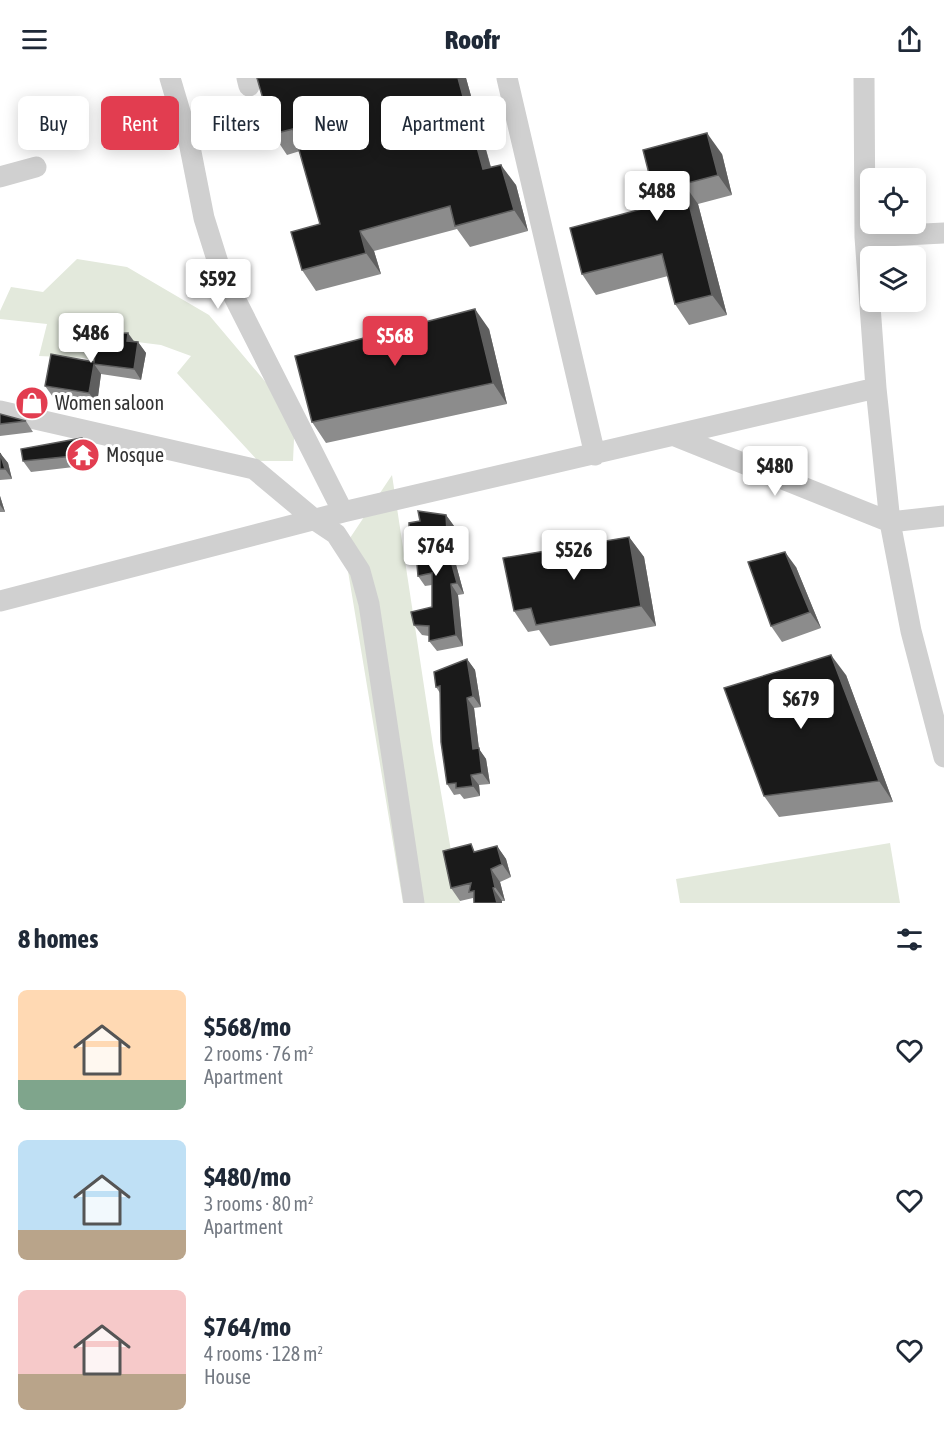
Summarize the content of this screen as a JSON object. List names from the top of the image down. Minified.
{"places":{"shop":["Women saloon"],"temple":["Mosque"]},"page":{"header":"Roofr","chip":["Buy","Rent","Filters","New","Apartment"],"price":["$488","$592","$486","$568","$480","$764","$526","$679"],"heading":"8 homes","list":[{"name":"$568/mo","note":"2 rooms · 76 m² · Apartment"},{"name":"$480/mo","note":"3 rooms · 80 m² · Apartment"},{"name":"$764/mo","note":"4 rooms · 128 m² · House"}]}}
